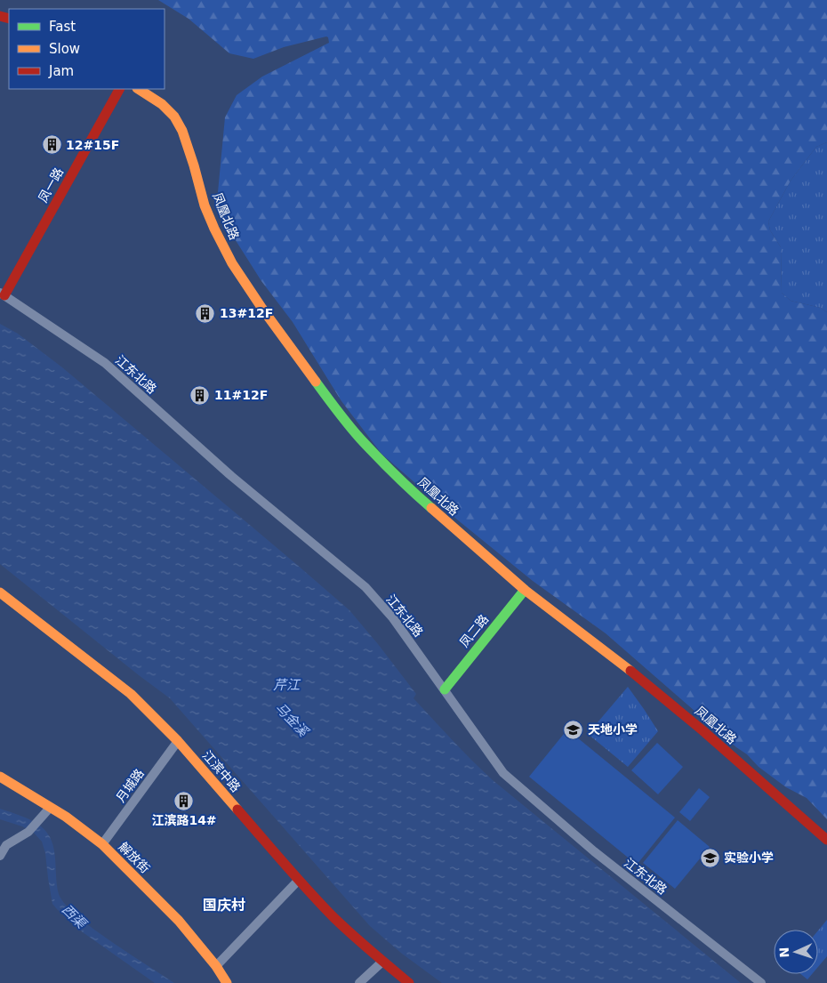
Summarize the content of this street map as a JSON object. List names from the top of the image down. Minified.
{"streets":{"street":["凤一路","凤凰北路","江东北路","凤二路","江滨中路","月城路","解放街"]},"crossings":[["凤一路","江东北路"],["凤凰北路","凤二路"],["江东北路","凤二路"],["江滨中路","月城路"],["月城路","解放街"]],"districts":["国庆村"],"water":["芹江","马金溪","西渠"],"places":{"building":["12#15F","13#12F","11#12F","江滨路14#"],"school or university":["天地小学","实验小学"]},"legend":["Fast","Slow","Jam"],"north":"left"}
